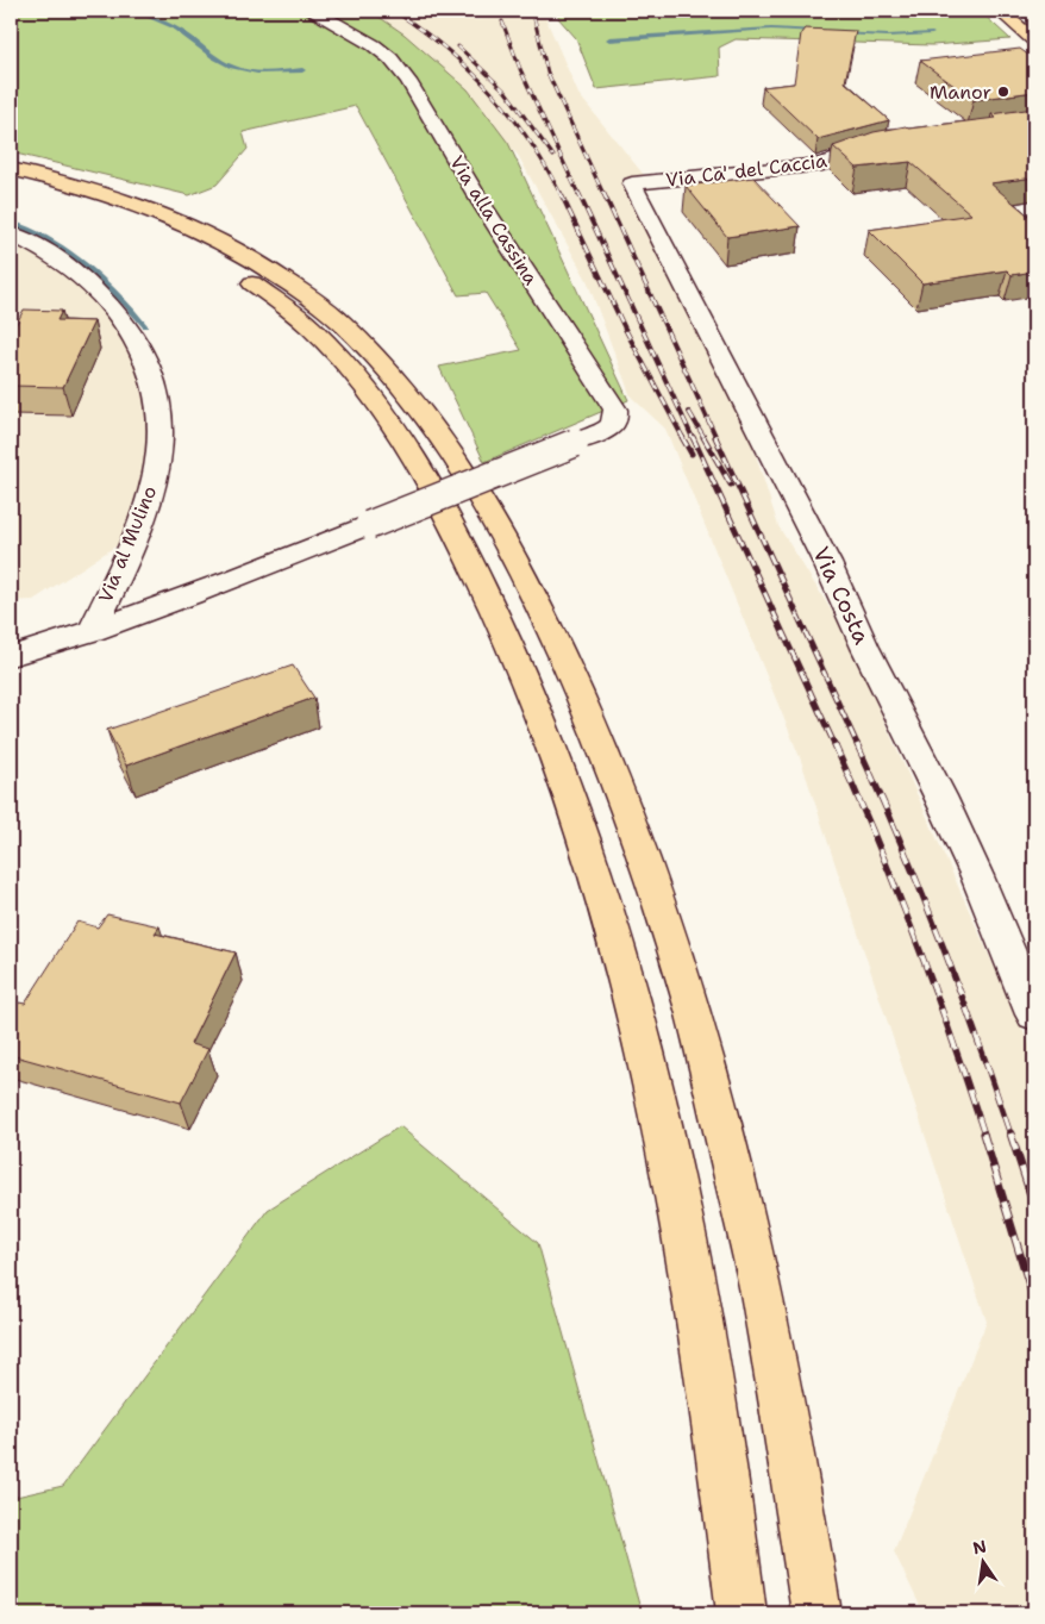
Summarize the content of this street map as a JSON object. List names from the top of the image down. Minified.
{"streets":{"street":["Via Ca' del Caccia","Via alla Cassina","Via al Mulino","Via Costa"]},"crossings":[["Via Ca' del Caccia","Via Costa"],["Via alla Cassina","Via al Mulino"]],"places":["Manor"],"north":"top"}
